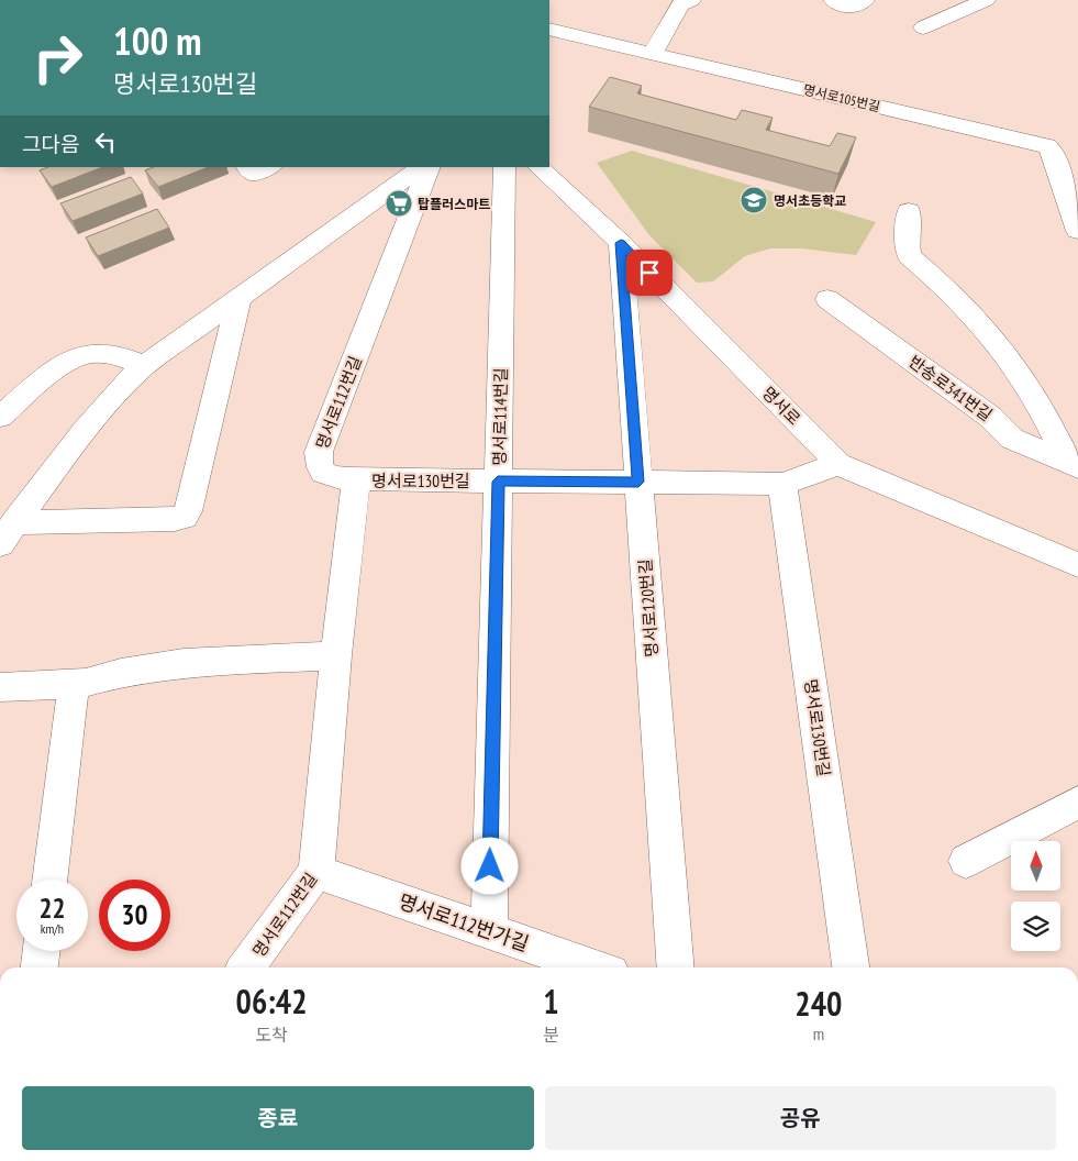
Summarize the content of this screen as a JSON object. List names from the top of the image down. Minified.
{"streets":{"street":["명서로105번길","반송로341번길","명서로112번길","명서로","명서로114번길","명서로130번길","명서로120번길","명서로112번가길"]},"crossings":[["명서로112번길","명서로130번길"],["명서로112번길","명서로112번가길"],["명서로","명서로130번길"],["명서로","명서로120번길"],["명서로114번길","명서로130번길"],["명서로114번길","명서로112번가길"],["명서로130번길","명서로120번길"]],"places":{"school or university":["명서초등학교"],"supermarket":["탑플러스마트"]},"north":"top","page":{"turn":["100 m","명서로130번길"],"then":"그다음","speed":"22 km/h","limit":"30","eta":["06:42","도착","1","분","240","m"],"buttons":["종료","공유"]}}
